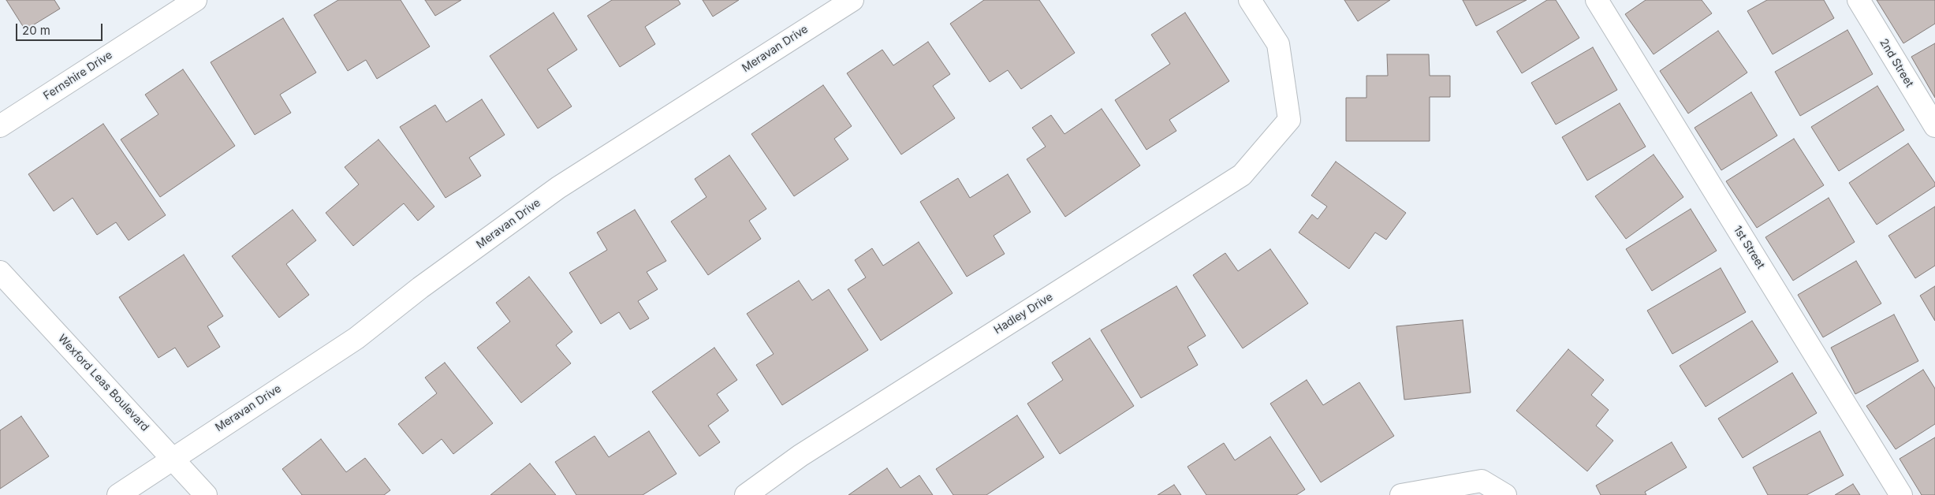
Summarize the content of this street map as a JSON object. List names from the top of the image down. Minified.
{"streets":{"street":["Meravan Drive","2nd Street","Fernshire Drive","1st Street","Hadley Drive","Wexford Leas Boulevard"]},"crossings":[["Meravan Drive","Wexford Leas Boulevard"]],"scale_bar":"20 m"}
